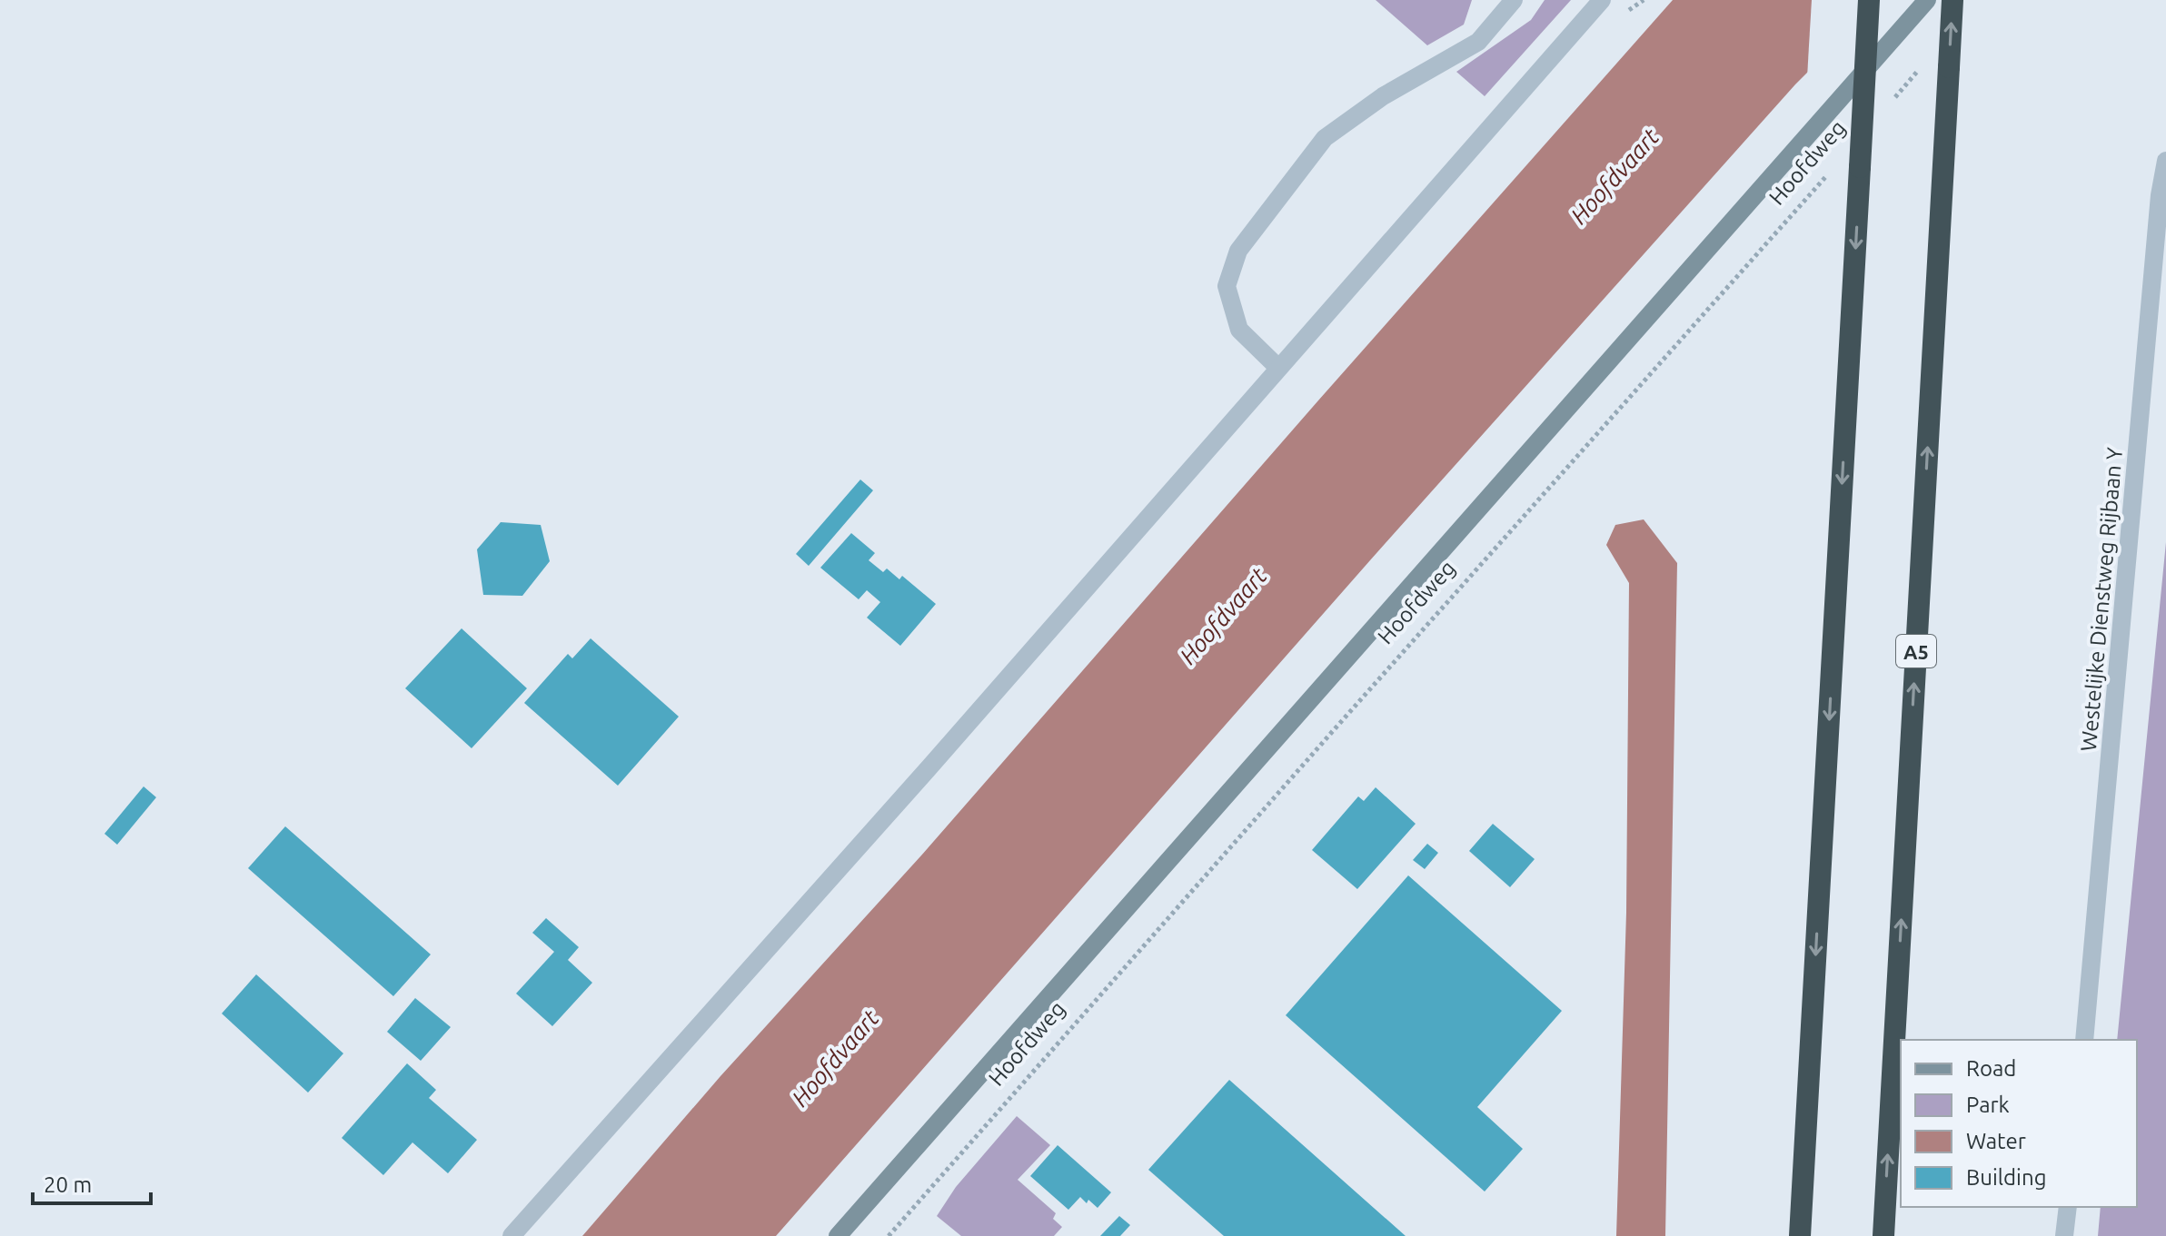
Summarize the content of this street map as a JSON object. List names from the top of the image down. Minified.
{"streets":{"highway":["A5"],"main road":["Hoofdweg"],"street":["Westelijke Dienstweg Rijbaan Y"]},"water":["Hoofdvaart"],"legend":["Road","Park","Water","Building"],"scale_bar":"20 m"}
